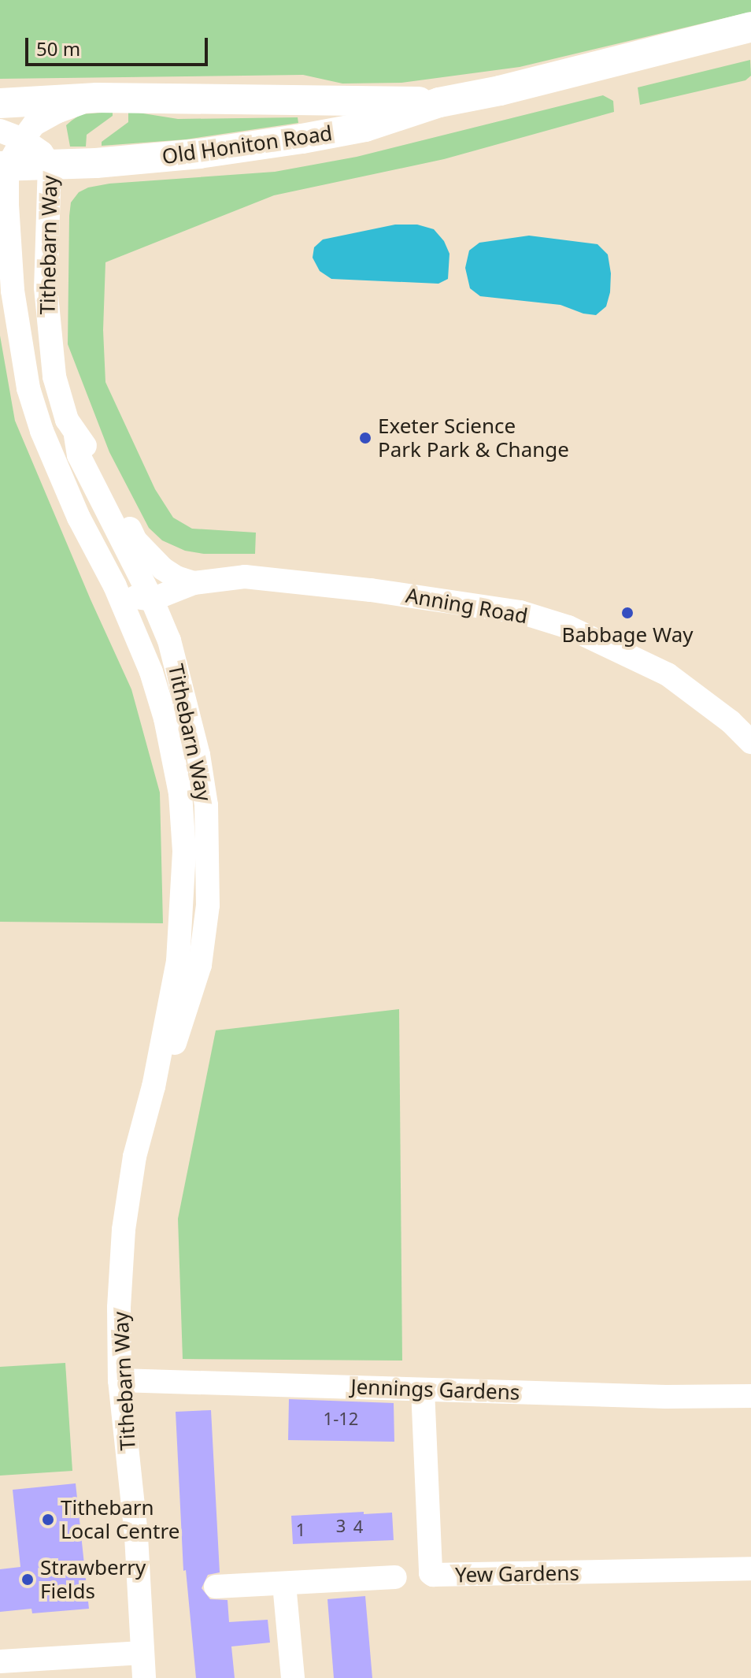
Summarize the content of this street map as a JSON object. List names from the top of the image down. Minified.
{"streets":{"street":["Old Honiton Road","Tithebarn Way","Anning Road","Jennings Gardens","Yew Gardens"]},"crossings":[["Old Honiton Road","Tithebarn Way"],["Tithebarn Way","Anning Road"],["Tithebarn Way","Jennings Gardens"],["Jennings Gardens","Yew Gardens"]],"places":["Exeter Science Park Park & Change","Babbage Way","Tithebarn Local Centre","Strawberry Fields"],"house_numbers":["1-12","3","4","1"],"scale_bar":"50 m"}
